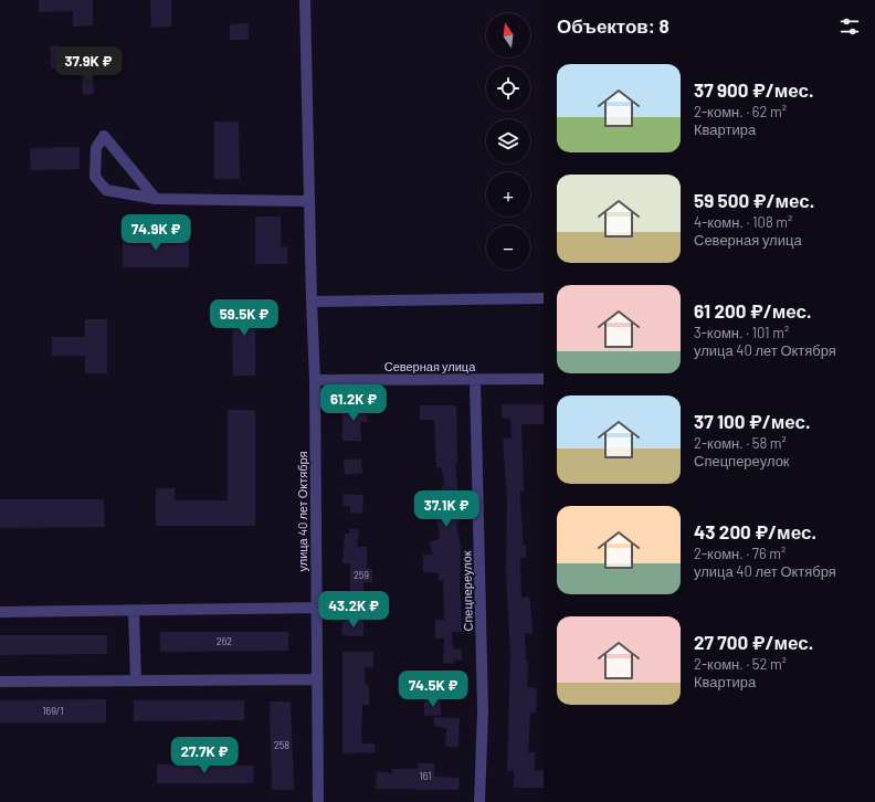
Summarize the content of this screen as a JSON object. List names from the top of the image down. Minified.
{"streets":{"street":["Северная улица","улица 40 лет Октября","Спецпереулок"]},"crossings":[["Северная улица","улица 40 лет Октября"],["Северная улица","Спецпереулок"]],"house_numbers":["259","262","169/1","258","161"],"north":"top","page":{"heading":"Объектов: 8","map_buttons":["+","−"],"price":["37.9K ₽","74.9K ₽","59.5K ₽","61.2K ₽","37.1K ₽","43.2K ₽","74.5K ₽","27.7K ₽"],"list":[{"name":"37 900 ₽/мес.","note":"2-комн. · 62 m² · Квартира"},{"name":"59 500 ₽/мес.","note":"4-комн. · 108 m² · Северная улица"},{"name":"61 200 ₽/мес.","note":"3-комн. · 101 m² · улица 40 лет Октября"},{"name":"37 100 ₽/мес.","note":"2-комн. · 58 m² · Спецпереулок"},{"name":"43 200 ₽/мес.","note":"2-комн. · 76 m² · улица 40 лет Октября"},{"name":"27 700 ₽/мес.","note":"2-комн. · 52 m² · Квартира"}]}}
